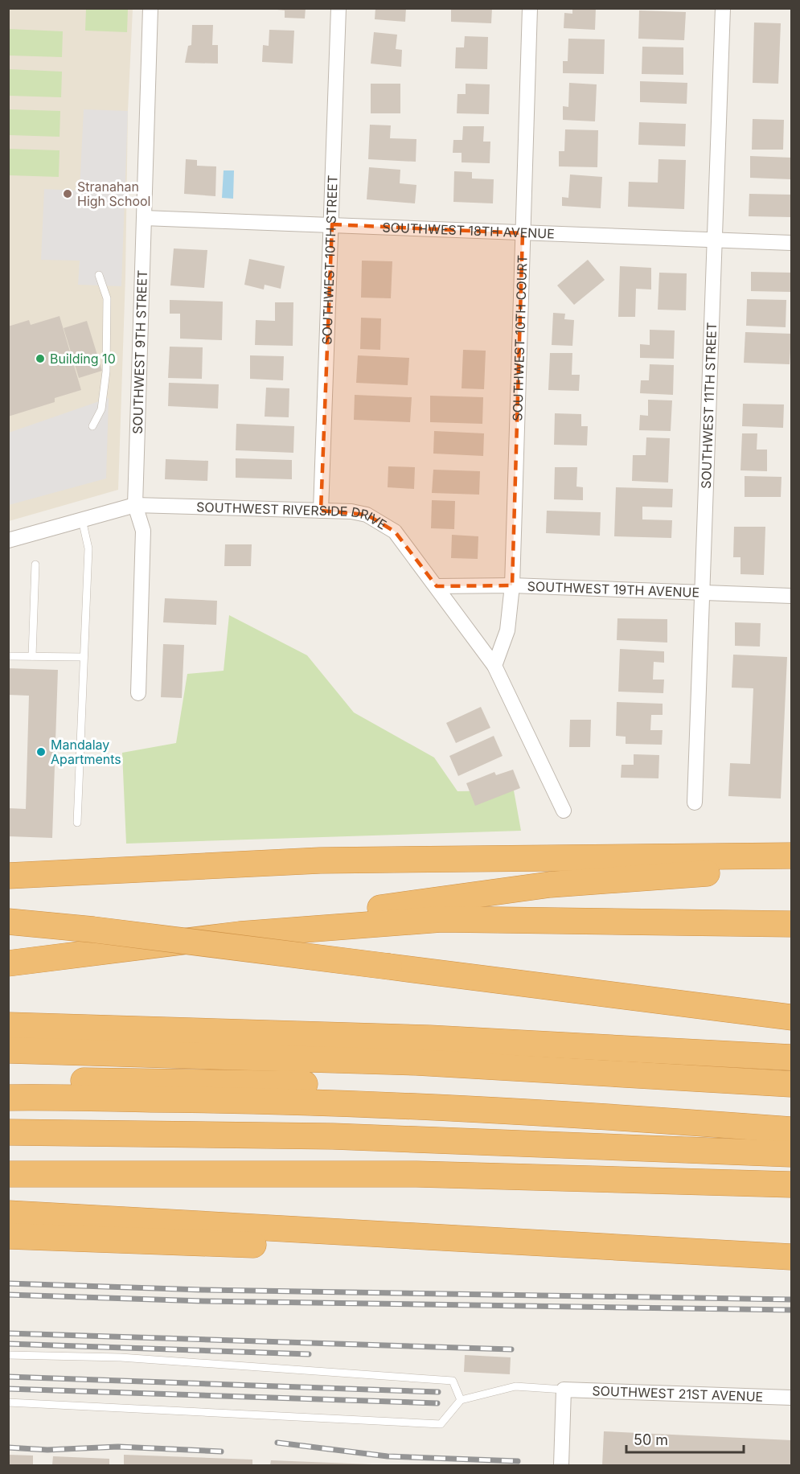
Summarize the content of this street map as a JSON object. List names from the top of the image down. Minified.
{"streets":{"street":["SOUTHWEST 18TH AVENUE","SOUTHWEST 10TH STREET","SOUTHWEST 10TH COURT","SOUTHWEST 9TH STREET","SOUTHWEST 11TH STREET","SOUTHWEST RIVERSIDE DRIVE","SOUTHWEST 19TH AVENUE","SOUTHWEST 21ST AVENUE"]},"crossings":[["SOUTHWEST 18TH AVENUE","SOUTHWEST 10TH STREET"],["SOUTHWEST 18TH AVENUE","SOUTHWEST 10TH COURT"],["SOUTHWEST 18TH AVENUE","SOUTHWEST 9TH STREET"],["SOUTHWEST 18TH AVENUE","SOUTHWEST 11TH STREET"],["SOUTHWEST 10TH STREET","SOUTHWEST RIVERSIDE DRIVE"],["SOUTHWEST 10TH COURT","SOUTHWEST RIVERSIDE DRIVE"],["SOUTHWEST 10TH COURT","SOUTHWEST 19TH AVENUE"],["SOUTHWEST 9TH STREET","SOUTHWEST RIVERSIDE DRIVE"],["SOUTHWEST 11TH STREET","SOUTHWEST 19TH AVENUE"],["SOUTHWEST RIVERSIDE DRIVE","SOUTHWEST 19TH AVENUE"]],"places":["Stranahan High School","Building 10","Mandalay Apartments"],"scale_bar":"50 m"}
